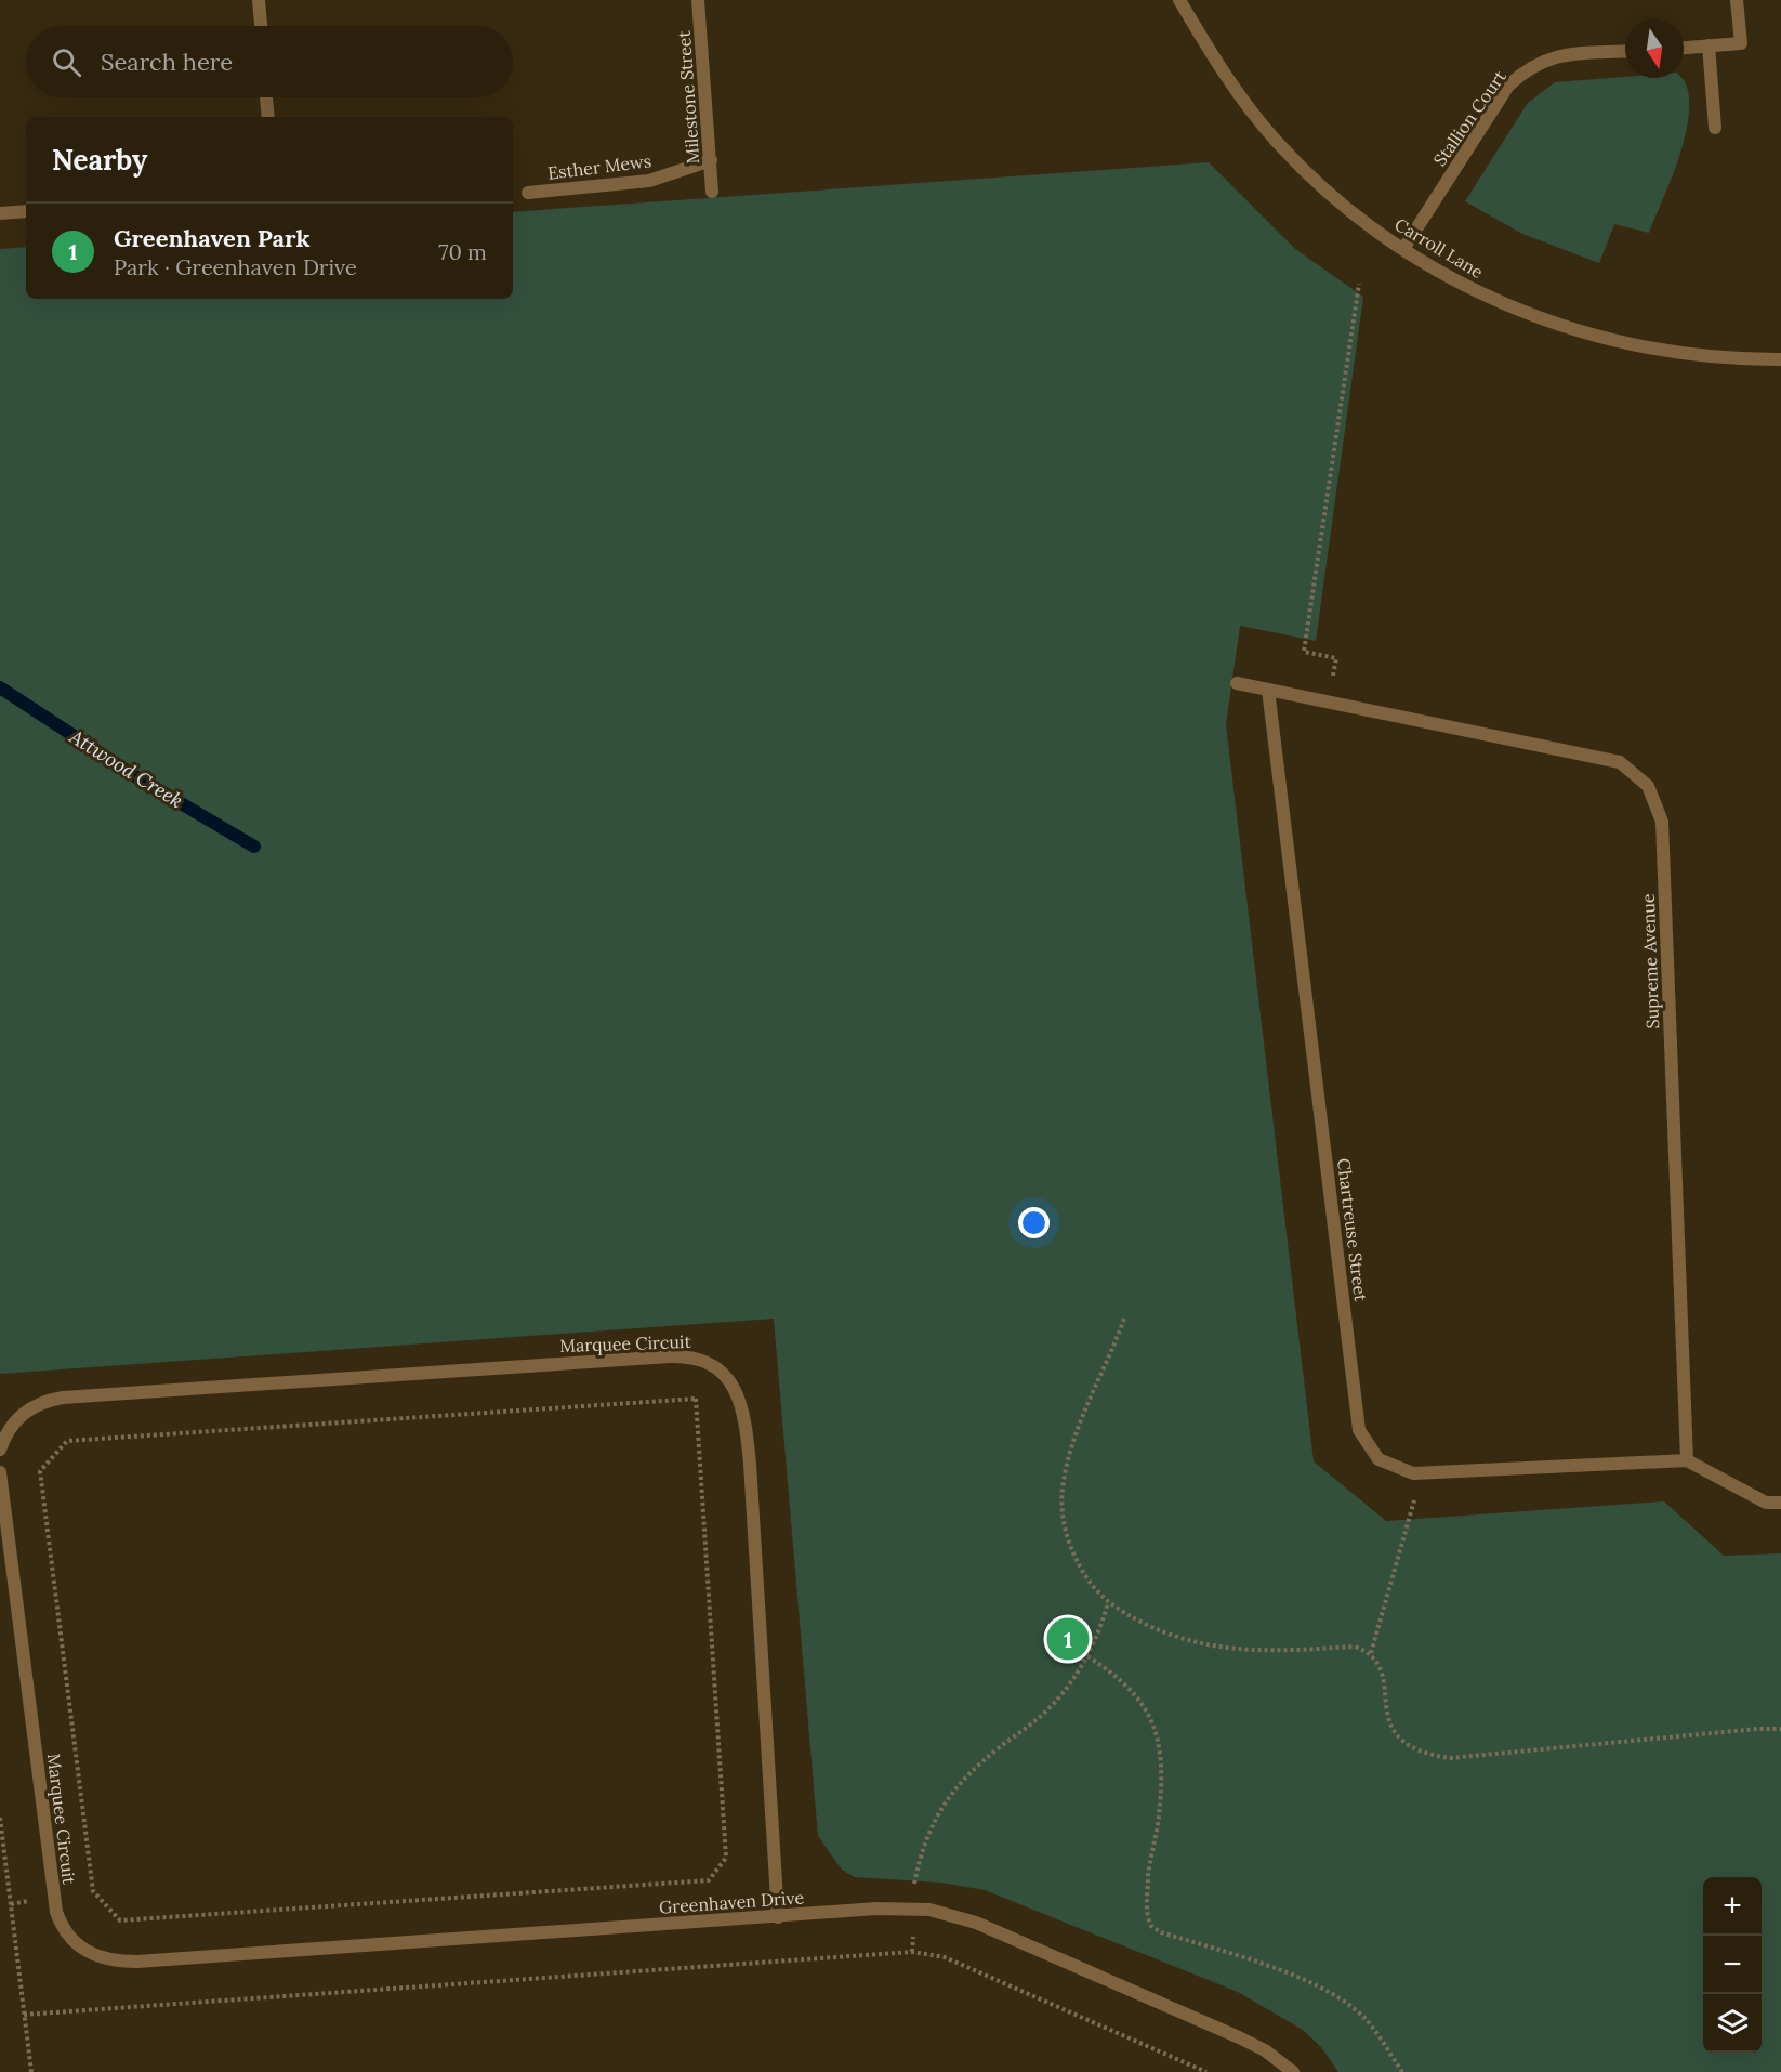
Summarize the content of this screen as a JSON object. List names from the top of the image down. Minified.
{"streets":{"street":["Milestone Street","Stallion Court","Esther Mews","Carroll Lane","Supreme Avenue","Chartreuse Street","Marquee Circuit","Greenhaven Drive"]},"crossings":[["Milestone Street","Esther Mews"],["Stallion Court","Carroll Lane"],["Supreme Avenue","Chartreuse Street"],["Marquee Circuit","Greenhaven Drive"]],"water":["Attwood Creek"],"north":"bottom","page":{"search":"Search here","heading":"Nearby","list":[{"mark":"1","name":"Greenhaven Park","note":"Park · Greenhaven Drive","value":"70 m"}],"pins":"1","map_buttons":["+","−"]}}
